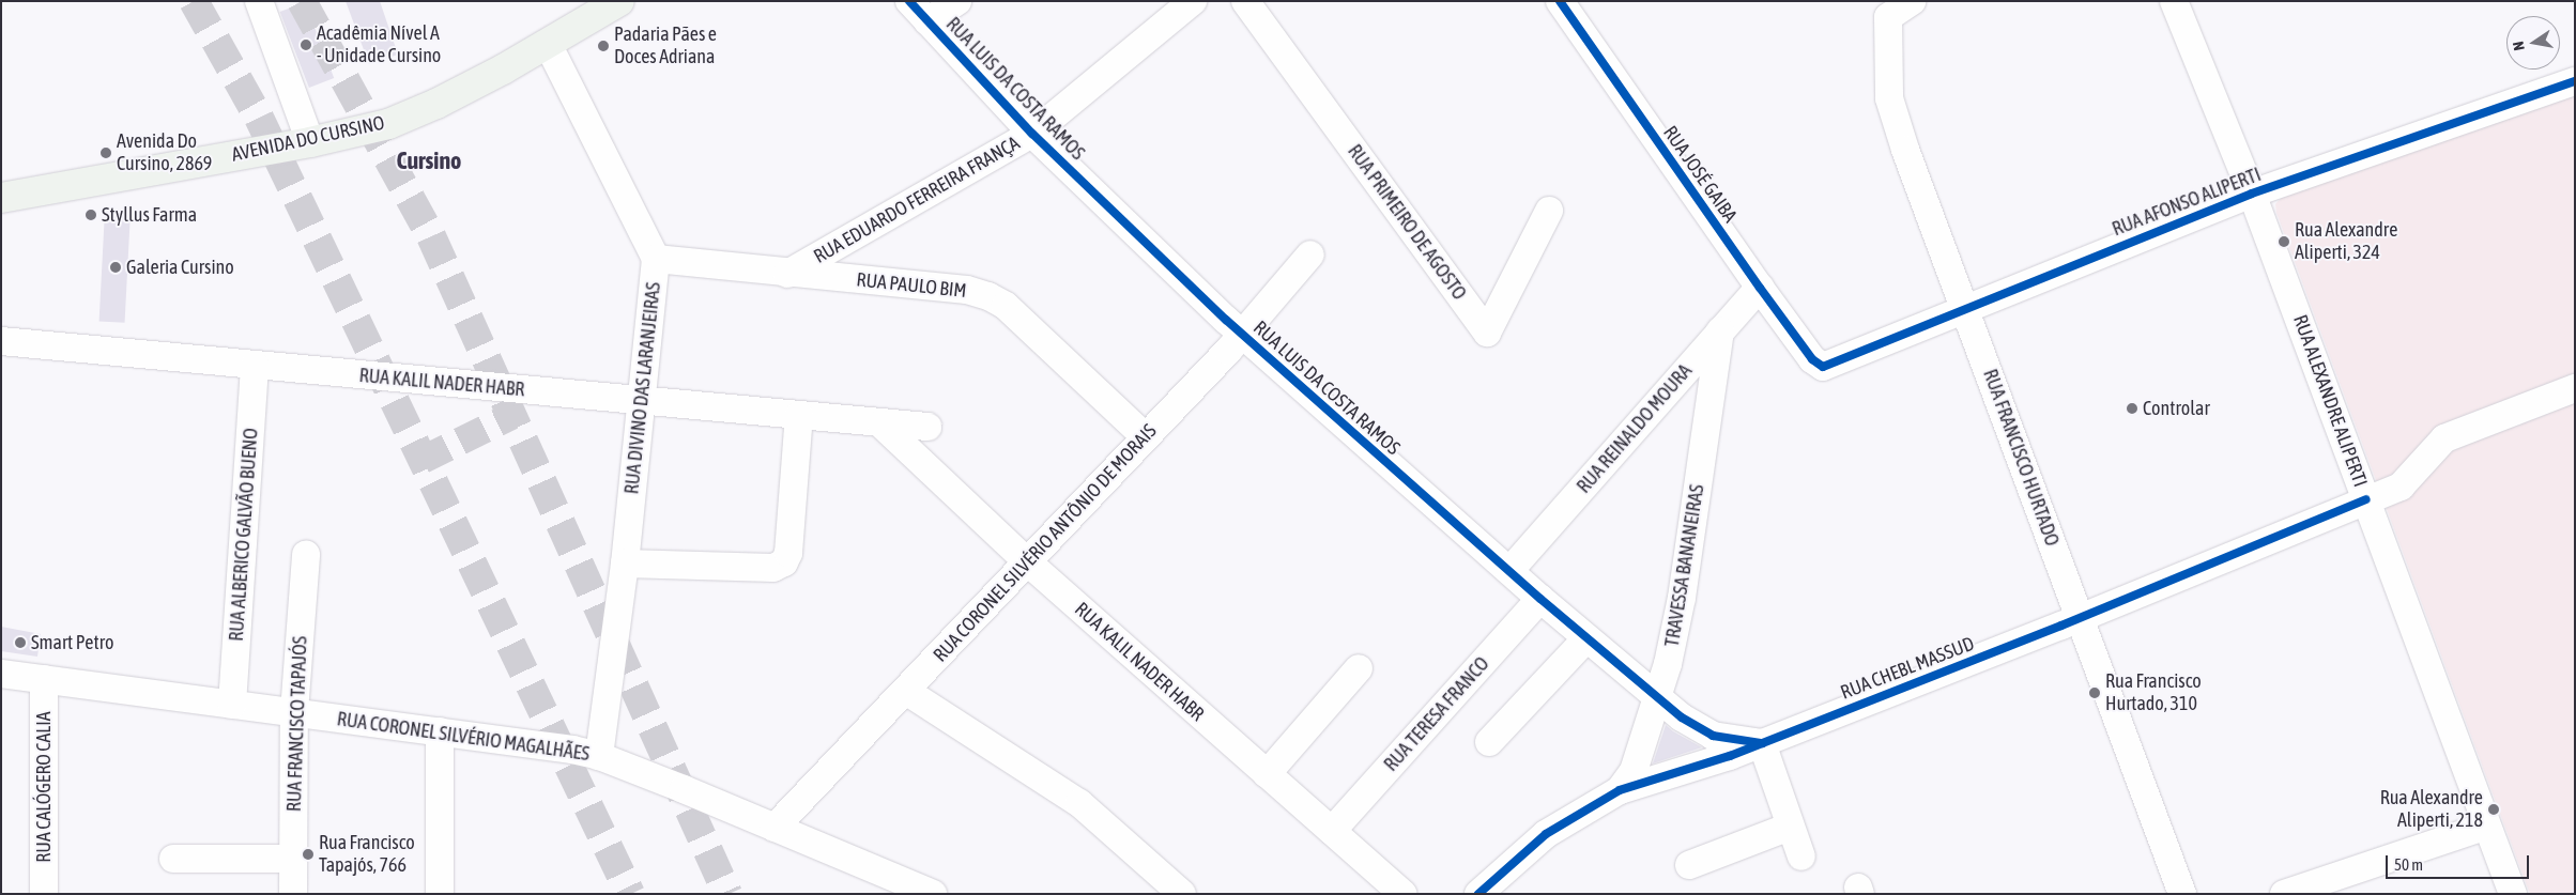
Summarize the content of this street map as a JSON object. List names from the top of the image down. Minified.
{"streets":{"main road":["AVENIDA DO CURSINO"],"street":["RUA LUIS DA COSTA RAMOS","RUA JOSÉ GAIBA","RUA EDUARDO FERREIRA FRANÇA","RUA AFONSO ALIPERTI","RUA PRIMEIRO DE AGOSTO","RUA PAULO BIM","RUA KALIL NADER HABR","RUA DIVINO DAS LARANJEIRAS","RUA ALEXANDRE ALIPERTI","RUA REINALDO MOURA","RUA FRANCISCO HURTADO","RUA ALBERICO GALVÃO BUENO","RUA CORONEL SILVÉRIO ANTÔNIO DE MORAIS","TRAVESSA BANANEIRAS","RUA CHEBL MASSUD","RUA TERESA FRANCO","RUA FRANCISCO TAPAJÓS","RUA CORONEL SILVÉRIO MAGALHÃES","RUA CALÓGERO CALIA"]},"crossings":[["RUA LUIS DA COSTA RAMOS","RUA EDUARDO FERREIRA FRANÇA"],["RUA LUIS DA COSTA RAMOS","RUA REINALDO MOURA"],["RUA LUIS DA COSTA RAMOS","RUA CORONEL SILVÉRIO ANTÔNIO DE MORAIS"],["RUA LUIS DA COSTA RAMOS","TRAVESSA BANANEIRAS"],["RUA LUIS DA COSTA RAMOS","RUA CHEBL MASSUD"],["RUA LUIS DA COSTA RAMOS","RUA TERESA FRANCO"],["AVENIDA DO CURSINO","RUA DIVINO DAS LARANJEIRAS"],["RUA JOSÉ GAIBA","RUA AFONSO ALIPERTI"],["RUA JOSÉ GAIBA","RUA REINALDO MOURA"],["RUA EDUARDO FERREIRA FRANÇA","RUA PAULO BIM"],["RUA AFONSO ALIPERTI","RUA ALEXANDRE ALIPERTI"],["RUA AFONSO ALIPERTI","RUA FRANCISCO HURTADO"],["RUA PAULO BIM","RUA DIVINO DAS LARANJEIRAS"],["RUA PAULO BIM","RUA CORONEL SILVÉRIO ANTÔNIO DE MORAIS"],["RUA KALIL NADER HABR","RUA DIVINO DAS LARANJEIRAS"],["RUA KALIL NADER HABR","RUA ALBERICO GALVÃO BUENO"],["RUA KALIL NADER HABR","RUA CORONEL SILVÉRIO ANTÔNIO DE MORAIS"],["RUA KALIL NADER HABR","RUA TERESA FRANCO"],["RUA DIVINO DAS LARANJEIRAS","RUA CORONEL SILVÉRIO MAGALHÃES"],["RUA ALEXANDRE ALIPERTI","RUA CHEBL MASSUD"],["RUA REINALDO MOURA","TRAVESSA BANANEIRAS"],["RUA FRANCISCO HURTADO","RUA CHEBL MASSUD"],["RUA ALBERICO GALVÃO BUENO","RUA CORONEL SILVÉRIO MAGALHÃES"],["RUA CORONEL SILVÉRIO ANTÔNIO DE MORAIS","RUA CORONEL SILVÉRIO MAGALHÃES"],["TRAVESSA BANANEIRAS","RUA CHEBL MASSUD"],["RUA FRANCISCO TAPAJÓS","RUA CORONEL SILVÉRIO MAGALHÃES"],["RUA CORONEL SILVÉRIO MAGALHÃES","RUA CALÓGERO CALIA"]],"districts":["Cursino"],"places":["Acadêmia Nível A - Unidade Cursino","Padaria Pães e Doces Adriana","Avenida Do Cursino, 2869","Styllus Farma","Rua Alexandre Aliperti, 324","Galeria Cursino","Controlar","Smart Petro","Rua Francisco Hurtado, 310","Rua Alexandre Aliperti, 218","Rua Francisco Tapajós, 766"],"scale_bar":"50 m","north":"left"}
